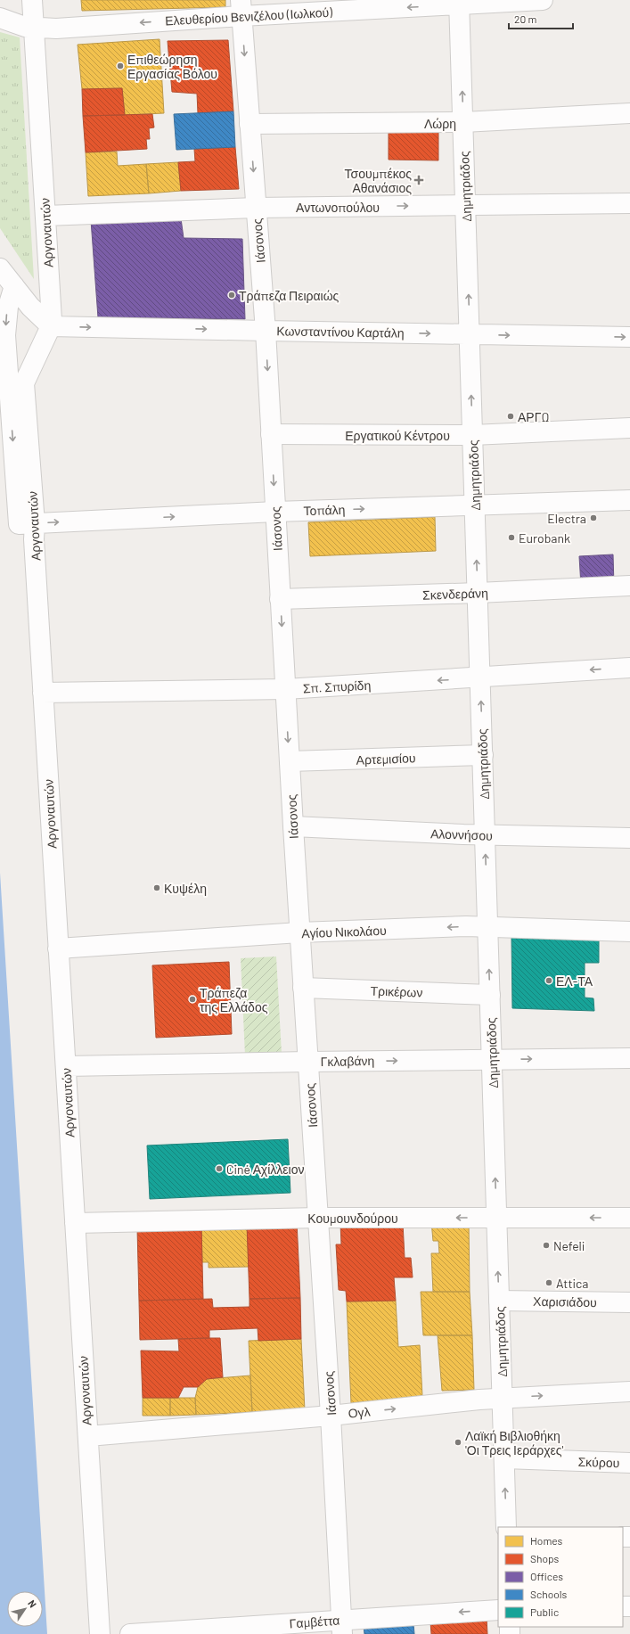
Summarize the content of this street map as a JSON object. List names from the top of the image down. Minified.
{"streets":{"street":["Ελευθερίου Βενιζέλου (Ιωλκού)","Λώρη","Δημητριάδος","Αντωνοπούλου","Αργοναυτών","Ιάσονος","Κωνσταντίνου Καρτάλη","Εργατικού Κέντρου","Τοπάλη","Σκενδεράνη","Σπ. Σπυρίδη","Αρτεμισίου","Αλοννήσου","Αγίου Νικολάου","Τρικέρων","Γκλαβάνη","Κουμουνδούρου","Χαρισιάδου","Ογλ","Σκύρου","Γαμβέττα"]},"crossings":[["Ελευθερίου Βενιζέλου (Ιωλκού)","Δημητριάδος"],["Ελευθερίου Βενιζέλου (Ιωλκού)","Αργοναυτών"],["Ελευθερίου Βενιζέλου (Ιωλκού)","Ιάσονος"],["Λώρη","Δημητριάδος"],["Λώρη","Ιάσονος"],["Δημητριάδος","Αντωνοπούλου"],["Δημητριάδος","Κωνσταντίνου Καρτάλη"],["Δημητριάδος","Εργατικού Κέντρου"],["Δημητριάδος","Τοπάλη"],["Δημητριάδος","Σκενδεράνη"],["Δημητριάδος","Σπ. Σπυρίδη"],["Δημητριάδος","Αρτεμισίου"],["Δημητριάδος","Αλοννήσου"],["Δημητριάδος","Αγίου Νικολάου"],["Δημητριάδος","Τρικέρων"],["Δημητριάδος","Γκλαβάνη"],["Δημητριάδος","Κουμουνδούρου"],["Δημητριάδος","Χαρισιάδου"],["Δημητριάδος","Ογλ"],["Δημητριάδος","Σκύρου"],["Αντωνοπούλου","Αργοναυτών"],["Αντωνοπούλου","Ιάσονος"],["Αργοναυτών","Κωνσταντίνου Καρτάλη"],["Αργοναυτών","Τοπάλη"],["Αργοναυτών","Σπ. Σπυρίδη"],["Αργοναυτών","Αγίου Νικολάου"],["Αργοναυτών","Γκλαβάνη"],["Αργοναυτών","Κουμουνδούρου"],["Αργοναυτών","Ογλ"],["Ιάσονος","Κωνσταντίνου Καρτάλη"],["Ιάσονος","Εργατικού Κέντρου"],["Ιάσονος","Τοπάλη"],["Ιάσονος","Σκενδεράνη"],["Ιάσονος","Σπ. Σπυρίδη"],["Ιάσονος","Αρτεμισίου"],["Ιάσονος","Αλοννήσου"],["Ιάσονος","Αγίου Νικολάου"],["Ιάσονος","Τρικέρων"],["Ιάσονος","Γκλαβάνη"],["Ιάσονος","Κουμουνδούρου"],["Ιάσονος","Ογλ"],["Ιάσονος","Γαμβέττα"]],"one_way":["Ελευθερίου Βενιζέλου (Ιωλκού)","Δημητριάδος","Αντωνοπούλου","Κωνσταντίνου Καρτάλη","Τοπάλη","Σπ. Σπυρίδη","Γκλαβάνη","Κουμουνδούρου","Ογλ","Γαμβέττα"],"places":{"other":["Επιθεώρηση Εργασίας Βόλου","Τράπεζα Πειραιώς","ΑΡΓΩ","Electra","Eurobank","Κυψέλη","ΕΛ-ΤΑ","Τράπεζα της Ελλάδος","Ciné Αχίλλειον","Nefeli","Attica","Λαϊκή Βιβλιοθήκη 'Οι Τρεις Ιεράρχες'"],"health":["Τσουμπέκος Αθανάσιος"]},"legend":["Homes","Shops","Offices","Schools","Public"],"scale_bar":"20 m","north":"top right"}
